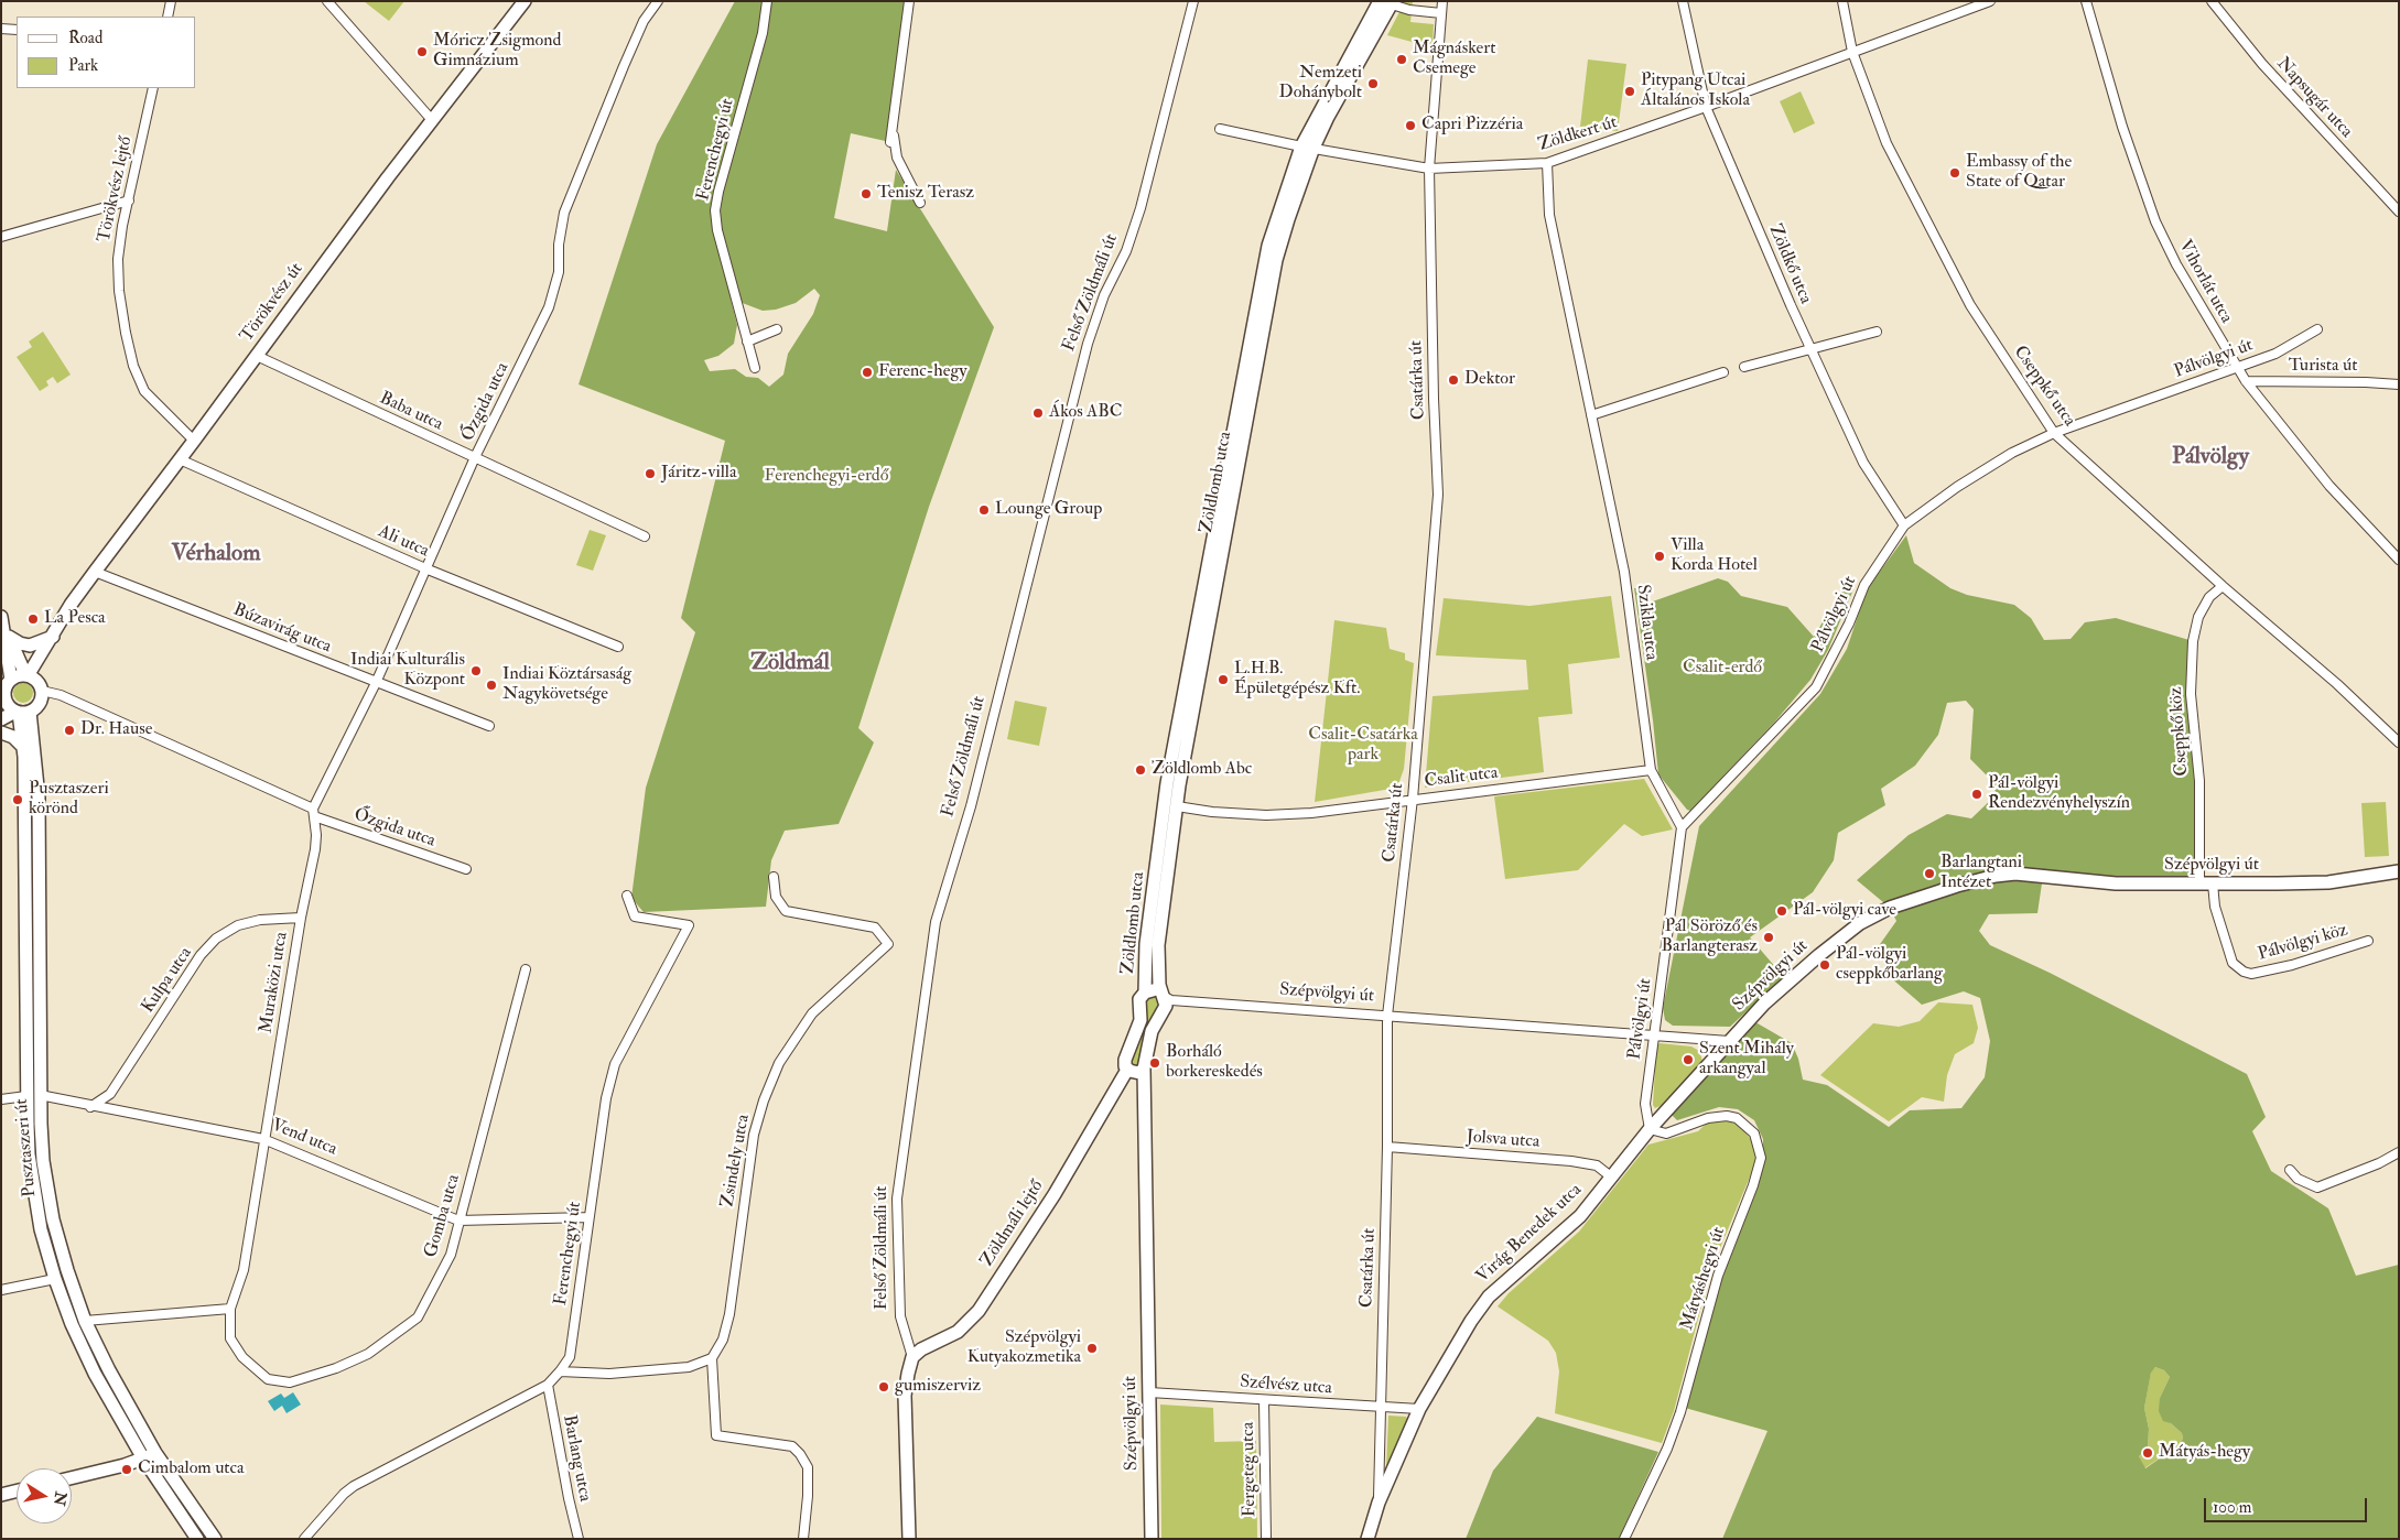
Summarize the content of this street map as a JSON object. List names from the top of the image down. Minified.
{"streets":{"street":["Napsugár utca","Zöldkert út","Ferenchegyi út","Törökvész lejtő","Zöldkő utca","Vihorlát utca","Felső Zöldmáli út","Törökvész út","Pálvölgyi út","Turista út","Csatárka út","Cseppkő utca","Őzgida utca","Baba utca","Zöldlomb utca","Ali utca","Szikla utca","Búzavirág utca","Cseppkő köz","Csalit utca","Szépvölgyi út","Pálvölgyi köz","Kulpa utca","Muraközi utca","Vend utca","Jolsva utca","Pusztaszeri út","Zsindely utca","Gomba utca","Zöldmáli lejtő","Virág Benedek utca","Mátyáshegyi út","Szélvész utca","Barlang utca","Fergeteg utca"]},"crossings":[["Zöldkert út","Zöldkő utca"],["Zöldkert út","Csatárka út"],["Zöldkert út","Cseppkő utca"],["Zöldkert út","Zöldlomb utca"],["Zöldkert út","Szikla utca"],["Ferenchegyi út","Vend utca"],["Ferenchegyi út","Barlang utca"],["Törökvész lejtő","Törökvész út"],["Zöldkő utca","Pálvölgyi út"],["Vihorlát utca","Pálvölgyi út"],["Vihorlát utca","Turista út"],["Felső Zöldmáli út","Zöldmáli lejtő"],["Törökvész út","Baba utca"],["Törökvész út","Ali utca"],["Törökvész út","Búzavirág utca"],["Törökvész út","Pusztaszeri út"],["Pálvölgyi út","Cseppkő utca"],["Pálvölgyi út","Szikla utca"],["Pálvölgyi út","Szépvölgyi út"],["Pálvölgyi út","Virág Benedek utca"],["Pálvölgyi út","Mátyáshegyi út"],["Csatárka út","Csalit utca"],["Csatárka út","Szépvölgyi út"],["Csatárka út","Jolsva utca"],["Csatárka út","Virág Benedek utca"],["Csatárka út","Szélvész utca"],["Cseppkő utca","Cseppkő köz"],["Őzgida utca","Baba utca"],["Őzgida utca","Ali utca"],["Őzgida utca","Búzavirág utca"],["Őzgida utca","Muraközi utca"],["Zöldlomb utca","Csalit utca"],["Zöldlomb utca","Szépvölgyi út"],["Szikla utca","Csalit utca"],["Cseppkő köz","Szépvölgyi út"],["Szépvölgyi út","Pálvölgyi köz"],["Szépvölgyi út","Zöldmáli lejtő"],["Szépvölgyi út","Virág Benedek utca"],["Szépvölgyi út","Szélvész utca"],["Kulpa utca","Muraközi utca"],["Kulpa utca","Vend utca"],["Muraközi utca","Vend utca"],["Muraközi utca","Gomba utca"],["Vend utca","Pusztaszeri út"],["Vend utca","Gomba utca"],["Jolsva utca","Virág Benedek utca"],["Virág Benedek utca","Mátyáshegyi út"],["Virág Benedek utca","Szélvész utca"],["Szélvész utca","Fergeteg utca"]],"districts":["Pálvölgy","Vérhalom","Zöldmál"],"parks":["Ferenchegyi-erdő","Csalit-erdő","Csalit-Csatárka park"],"places":["Móricz Zsigmond Gimnázium","Mágnáskert Csemege","Nemzeti Dohánybolt","Pitypang Utcai Általános Iskola","Capri Pizzéria","Embassy of the State of Qatar","Tenisz Terasz","Ferenc-hegy","Dektor","Ákos ABC","Járitz-villa","Lounge Group","Villa Korda Hotel","La Pesca","Indiai Kulturális Központ","L.H.B. Épületgépész Kft.","Indiai Köztársaság Nagykövetsége","Dr. Hause","Zöldlomb Abc","Pál-völgyi Rendezvényhelyszín","Pusztaszeri körönd","Barlangtani Intézet","Pál-völgyi cave","Pál Söröző és Barlangterasz","Pál-völgyi cseppkőbarlang","Szent Mihály arkangyal","Borháló borkereskedés","Szépvölgyi Kutyakozmetika","gumiszerviz","Mátyás-hegy","Cimbalom utca"],"legend":["Road","Park"],"scale_bar":"100 m","north":"right"}
